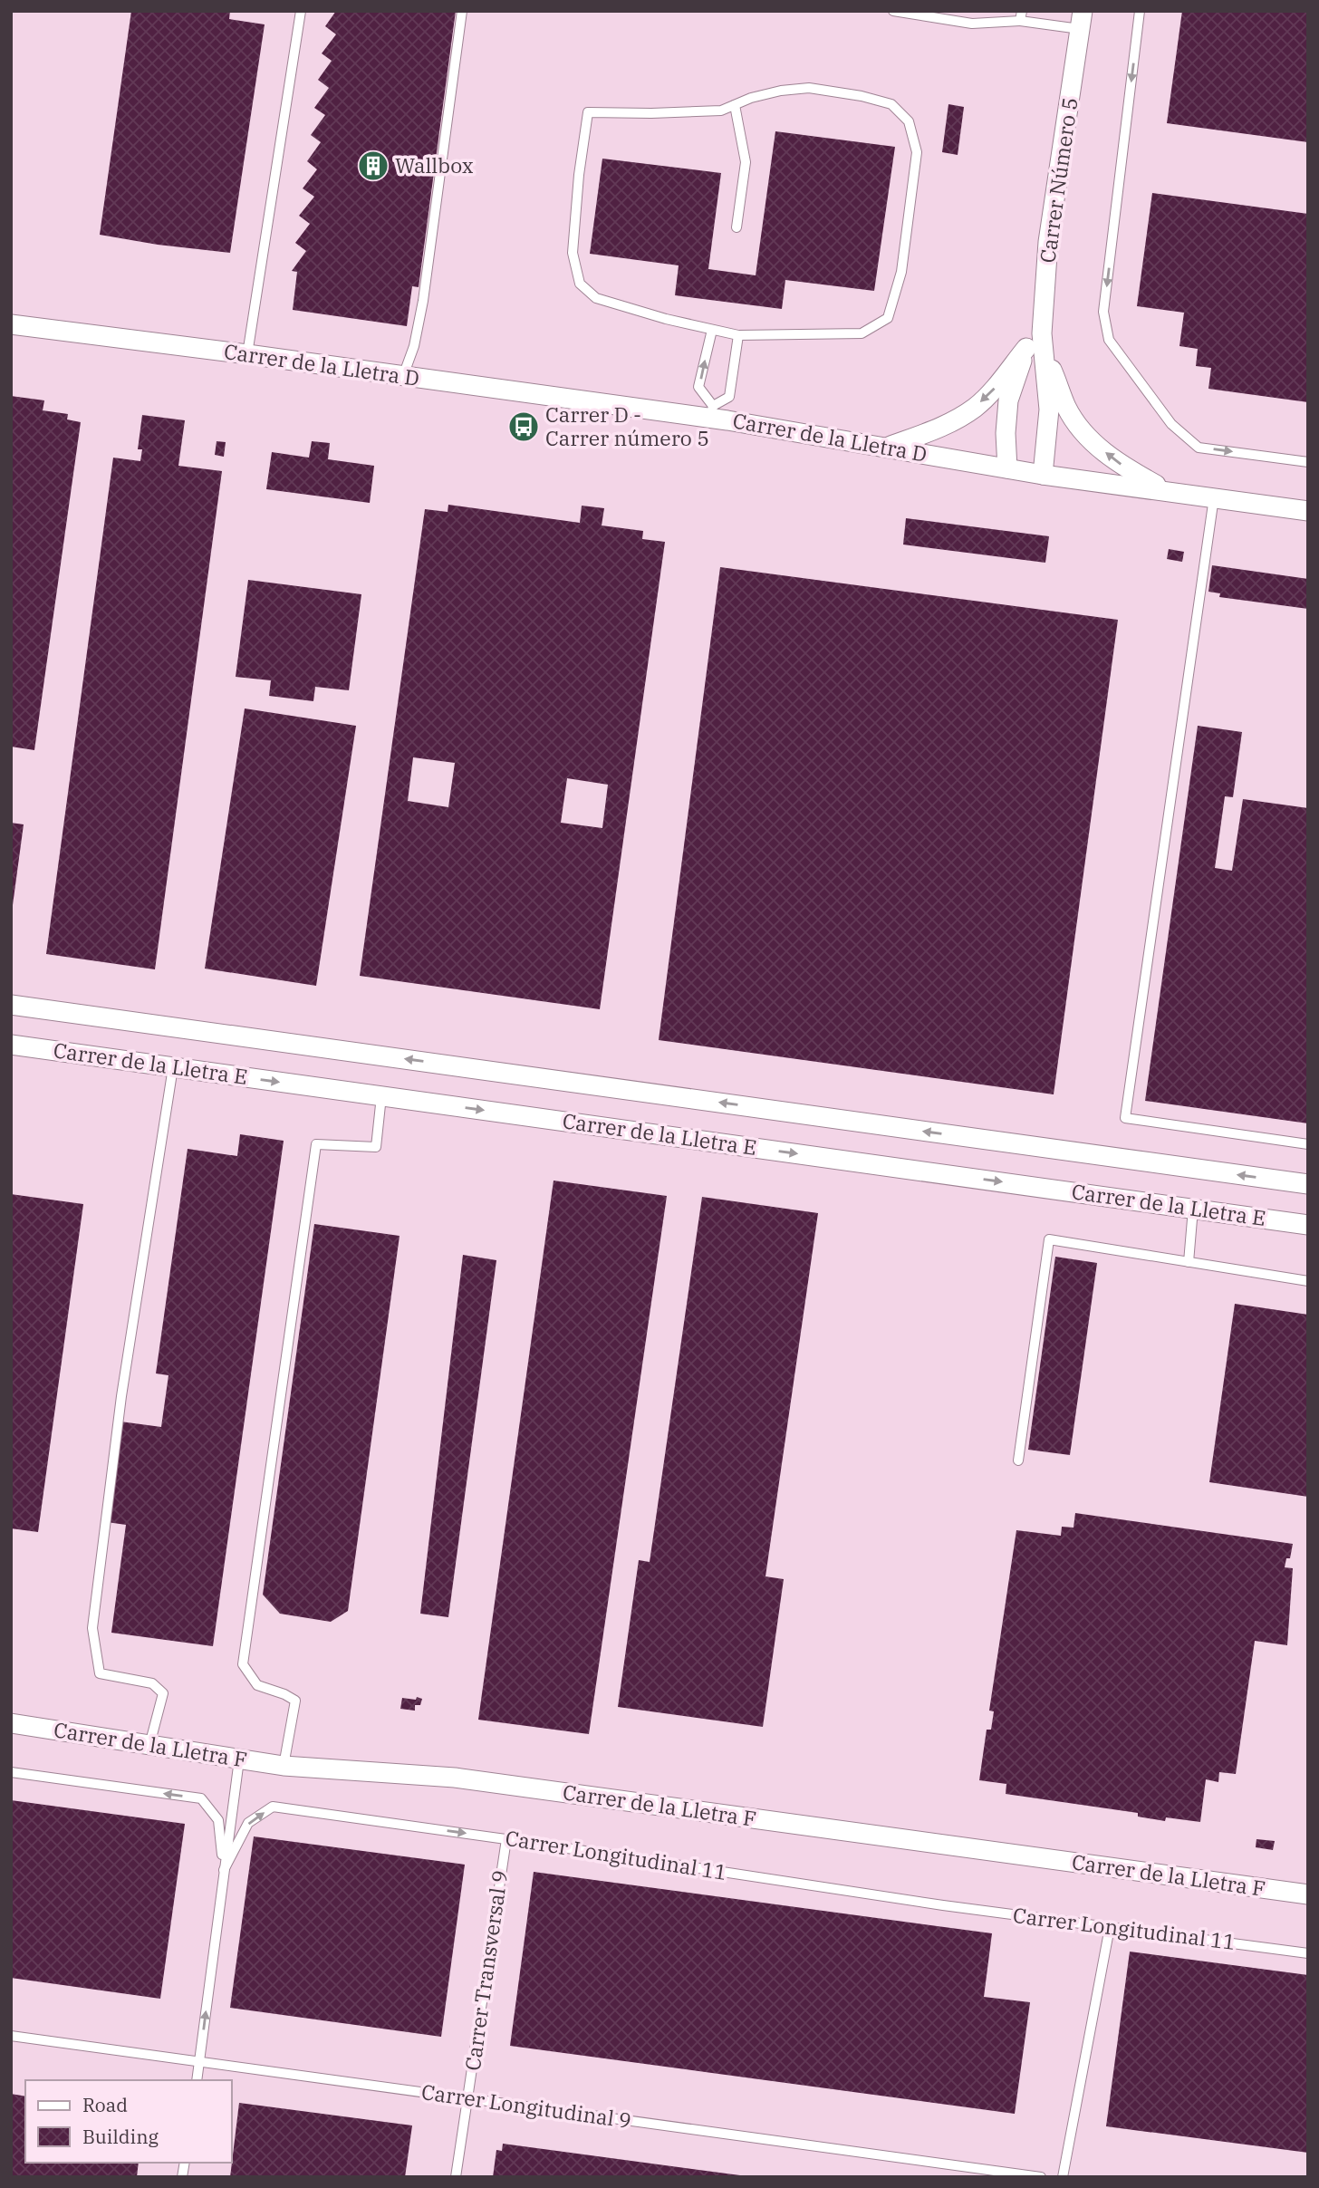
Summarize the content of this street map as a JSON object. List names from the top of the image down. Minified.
{"streets":{"street":["Carrer Número 5","Carrer de la Lletra D","Carrer de la Lletra E","Carrer de la Lletra F"],"lane":["Carrer Longitudinal 11","Carrer Transversal 9","Carrer Longitudinal 9"]},"crossings":[["Carrer Longitudinal 11","Carrer Transversal 9"],["Carrer Transversal 9","Carrer Longitudinal 9"]],"places":{"building":["Wallbox"],"bus stop":["Carrer D - Carrer número 5"]},"legend":["Road","Building"]}
